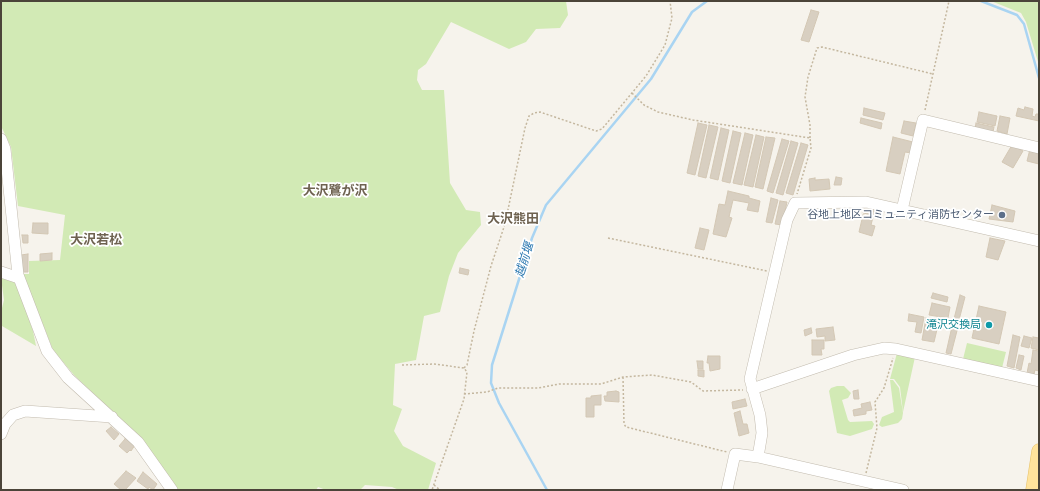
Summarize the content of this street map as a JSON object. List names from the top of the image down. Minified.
{"districts":["大沢鷺が沢","大沢熊田","大沢若松"],"water":["越前堰"],"places":["谷地上地区コミュニティ消防センター","滝沢交換局"]}
